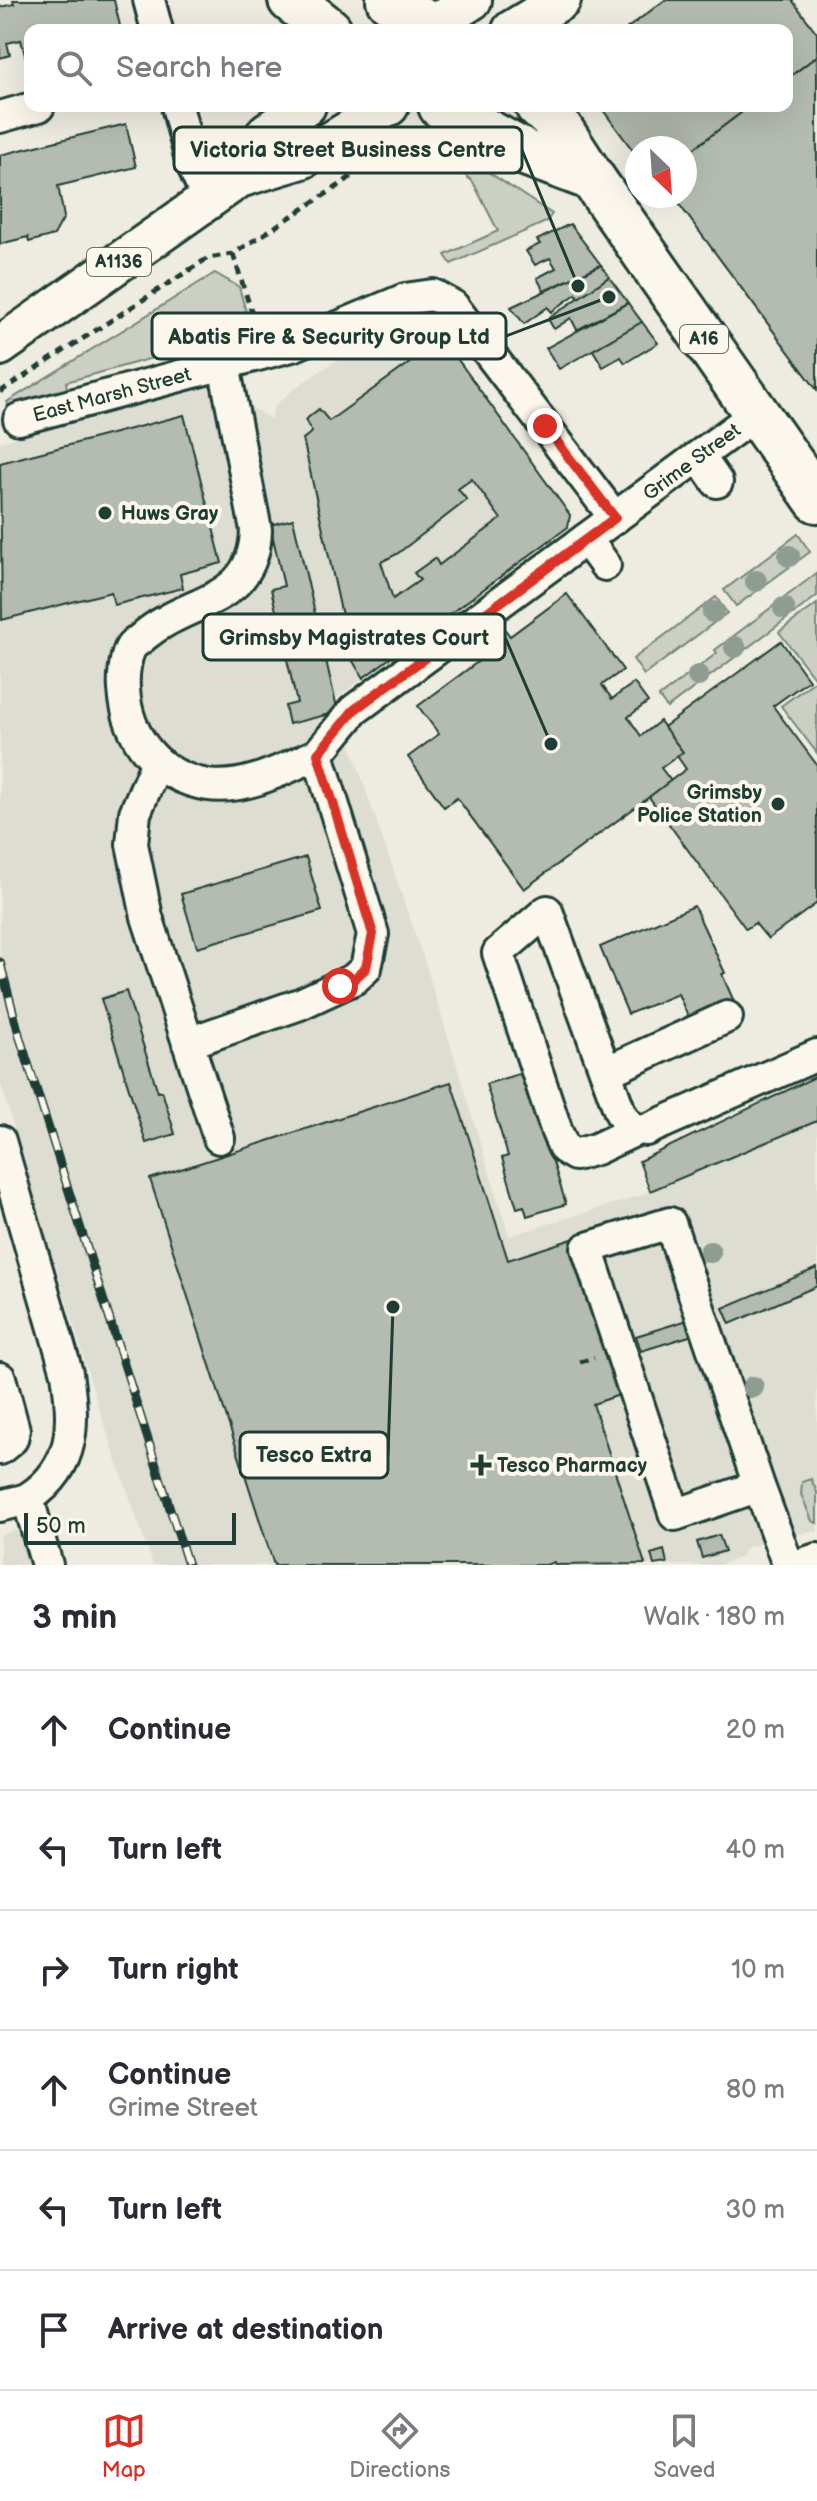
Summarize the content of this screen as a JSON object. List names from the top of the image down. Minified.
{"streets":{"highway":["A16"],"main road":["A1136"],"street":["East Marsh Street","Grime Street"]},"crossings":[["A16","Grime Street"],["East Marsh Street","Grime Street"]],"places":{"other":["Victoria Street Business Centre","Abatis Fire & Security Group Ltd","Huws Gray","Grimsby Magistrates Court","Grimsby Police Station","Tesco Extra"],"health":["Tesco Pharmacy"]},"scale_bar":"50 m","north":"bottom right","page":{"search":"Search here","scale":"50 m","heading":["3 min","Walk · 180 m"],"list":[["Continue","20 m"],["Turn left","40 m"],["Turn right","10 m"],["Continue","Grime Street","80 m"],["Turn left","30 m"],"Arrive at destination"],"nav":["Map","Directions","Saved"]}}
